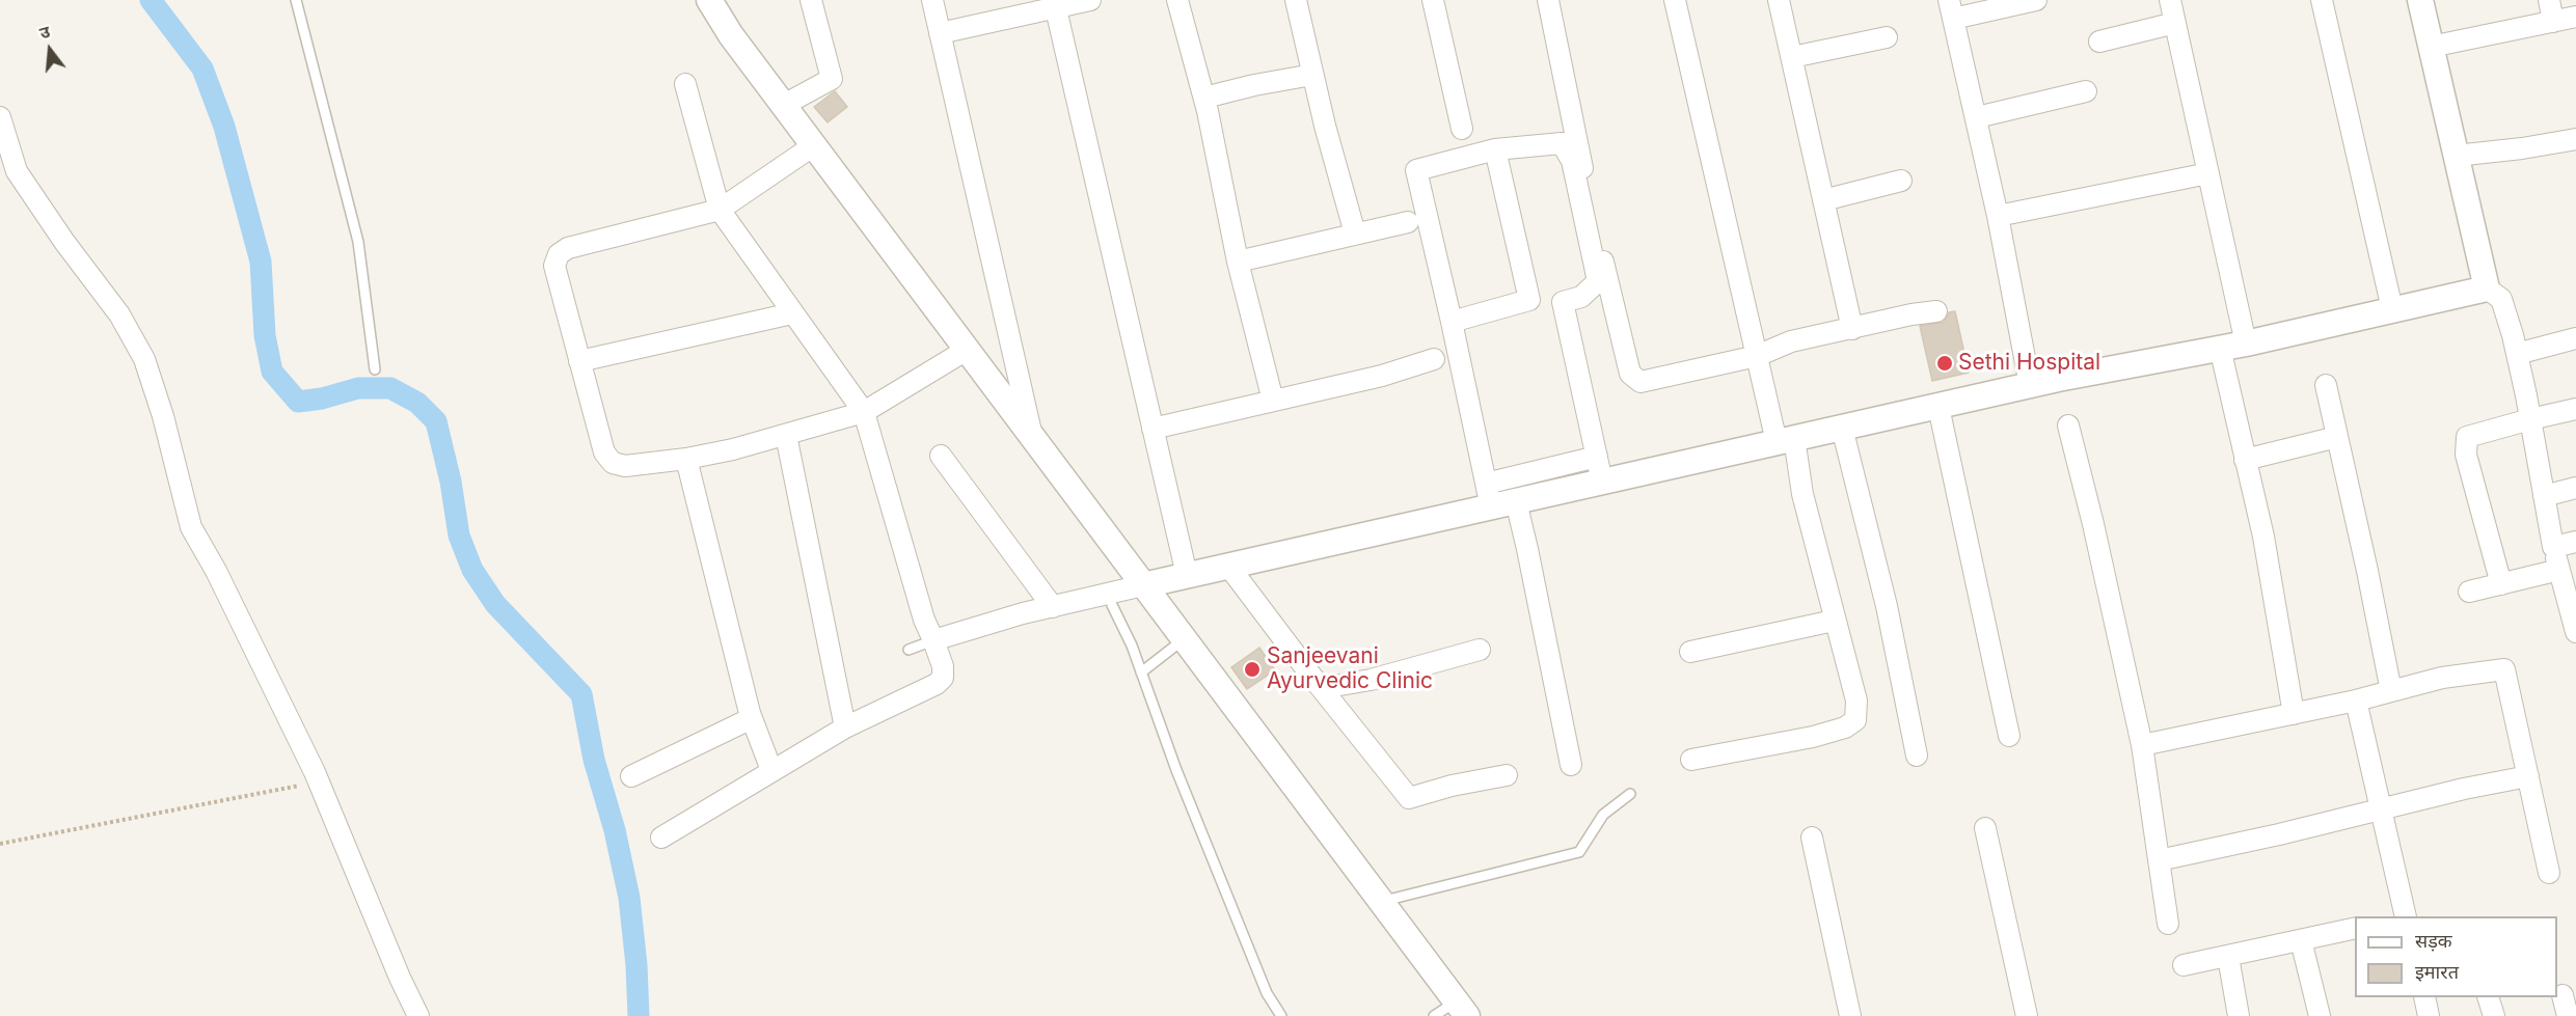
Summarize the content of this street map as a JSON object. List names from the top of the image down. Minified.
{"places":["Sethi Hospital","Sanjeevani Ayurvedic Clinic"],"legend":["सड़क","इमारत"],"north":"top"}
